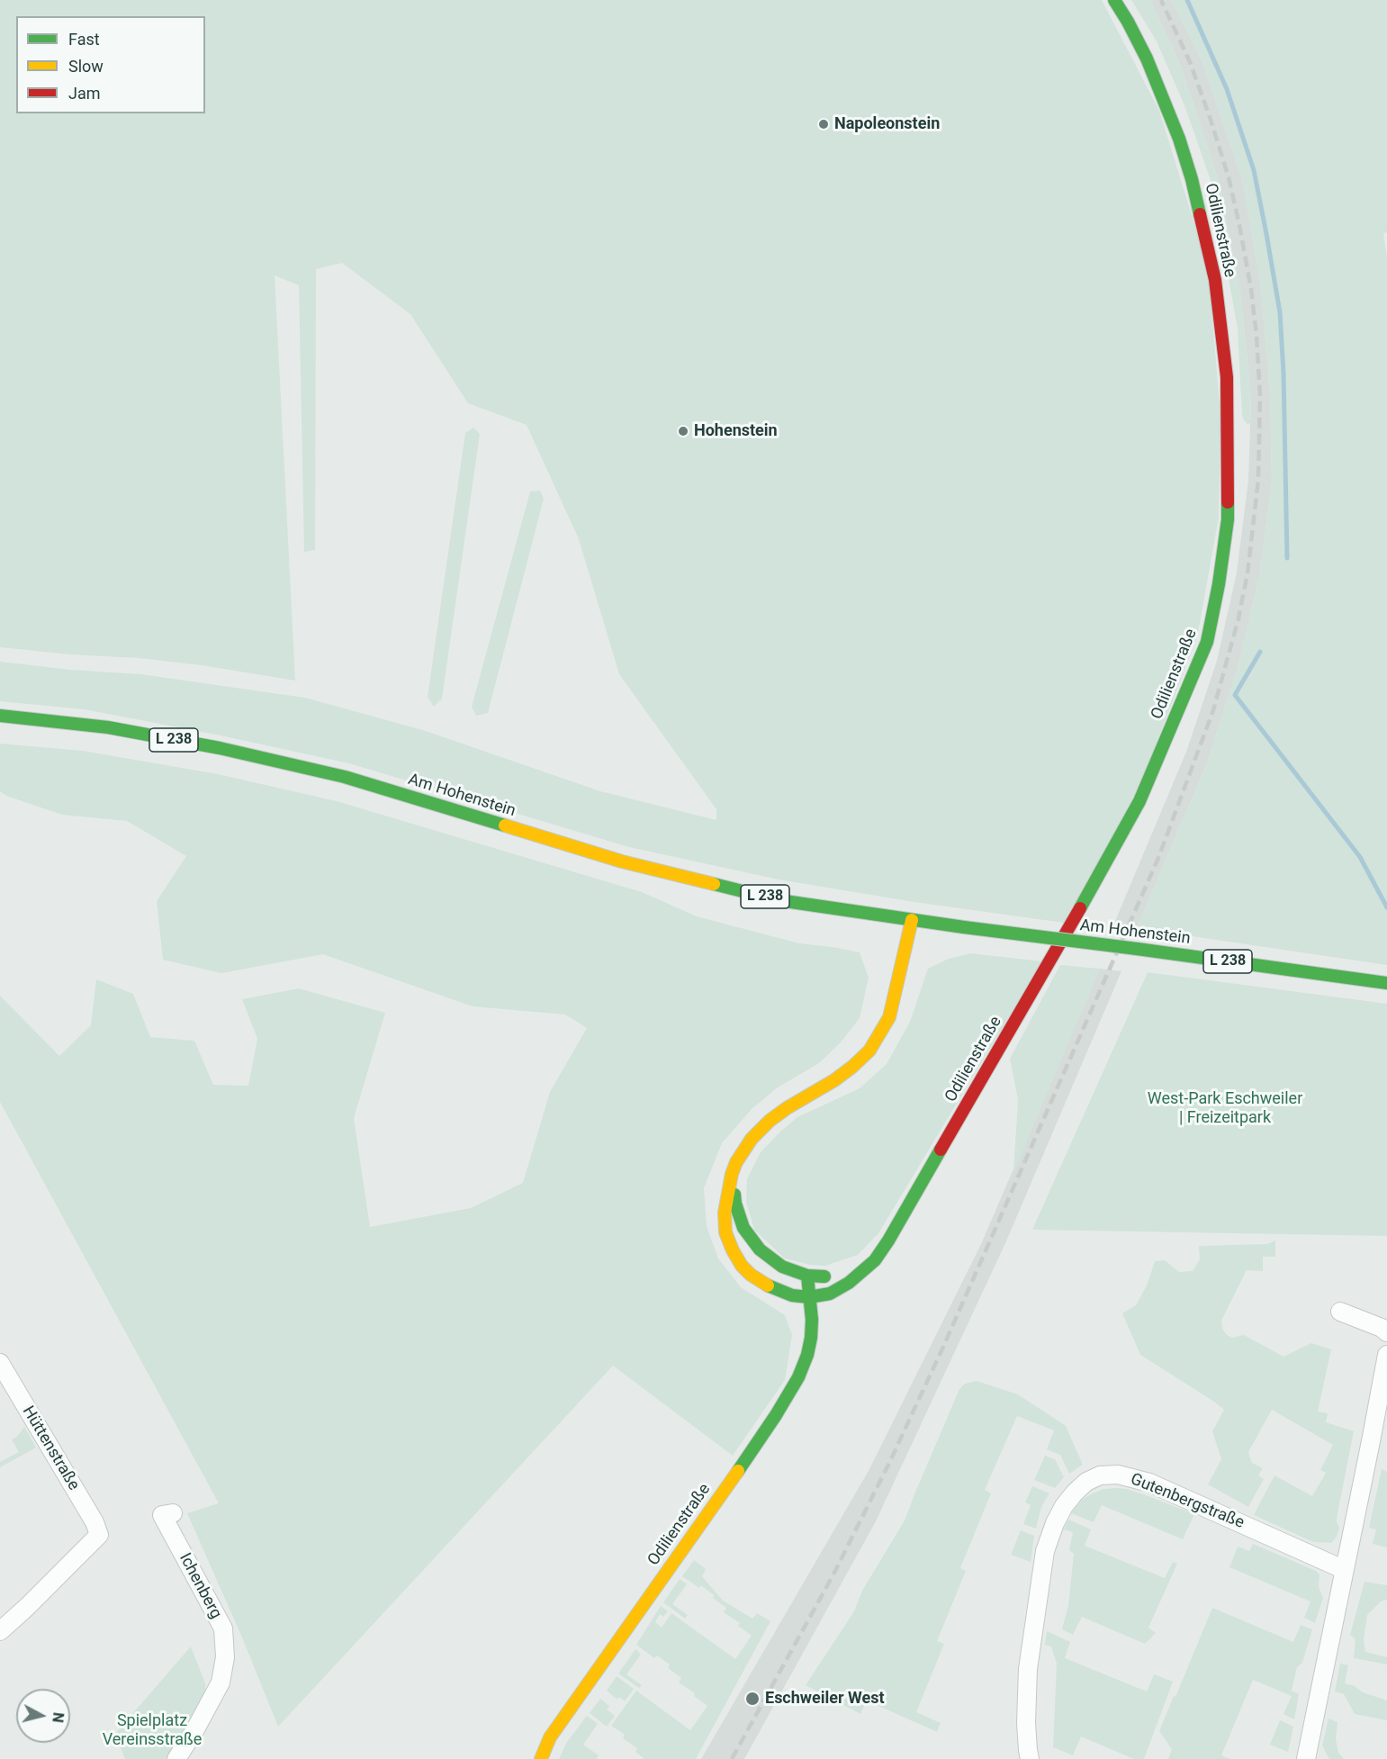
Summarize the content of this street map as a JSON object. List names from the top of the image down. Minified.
{"streets":{"main road":["Odilienstraße","L 238","Am Hohenstein"],"street":["Hüttenstraße","Gutenbergstraße","Ichenberg"]},"parks":["West-Park Eschweiler | Freizeitpark","Spielplatz Vereinsstraße"],"places":["Napoleonstein","Hohenstein","Eschweiler West"],"legend":["Fast","Slow","Jam"],"north":"right"}
